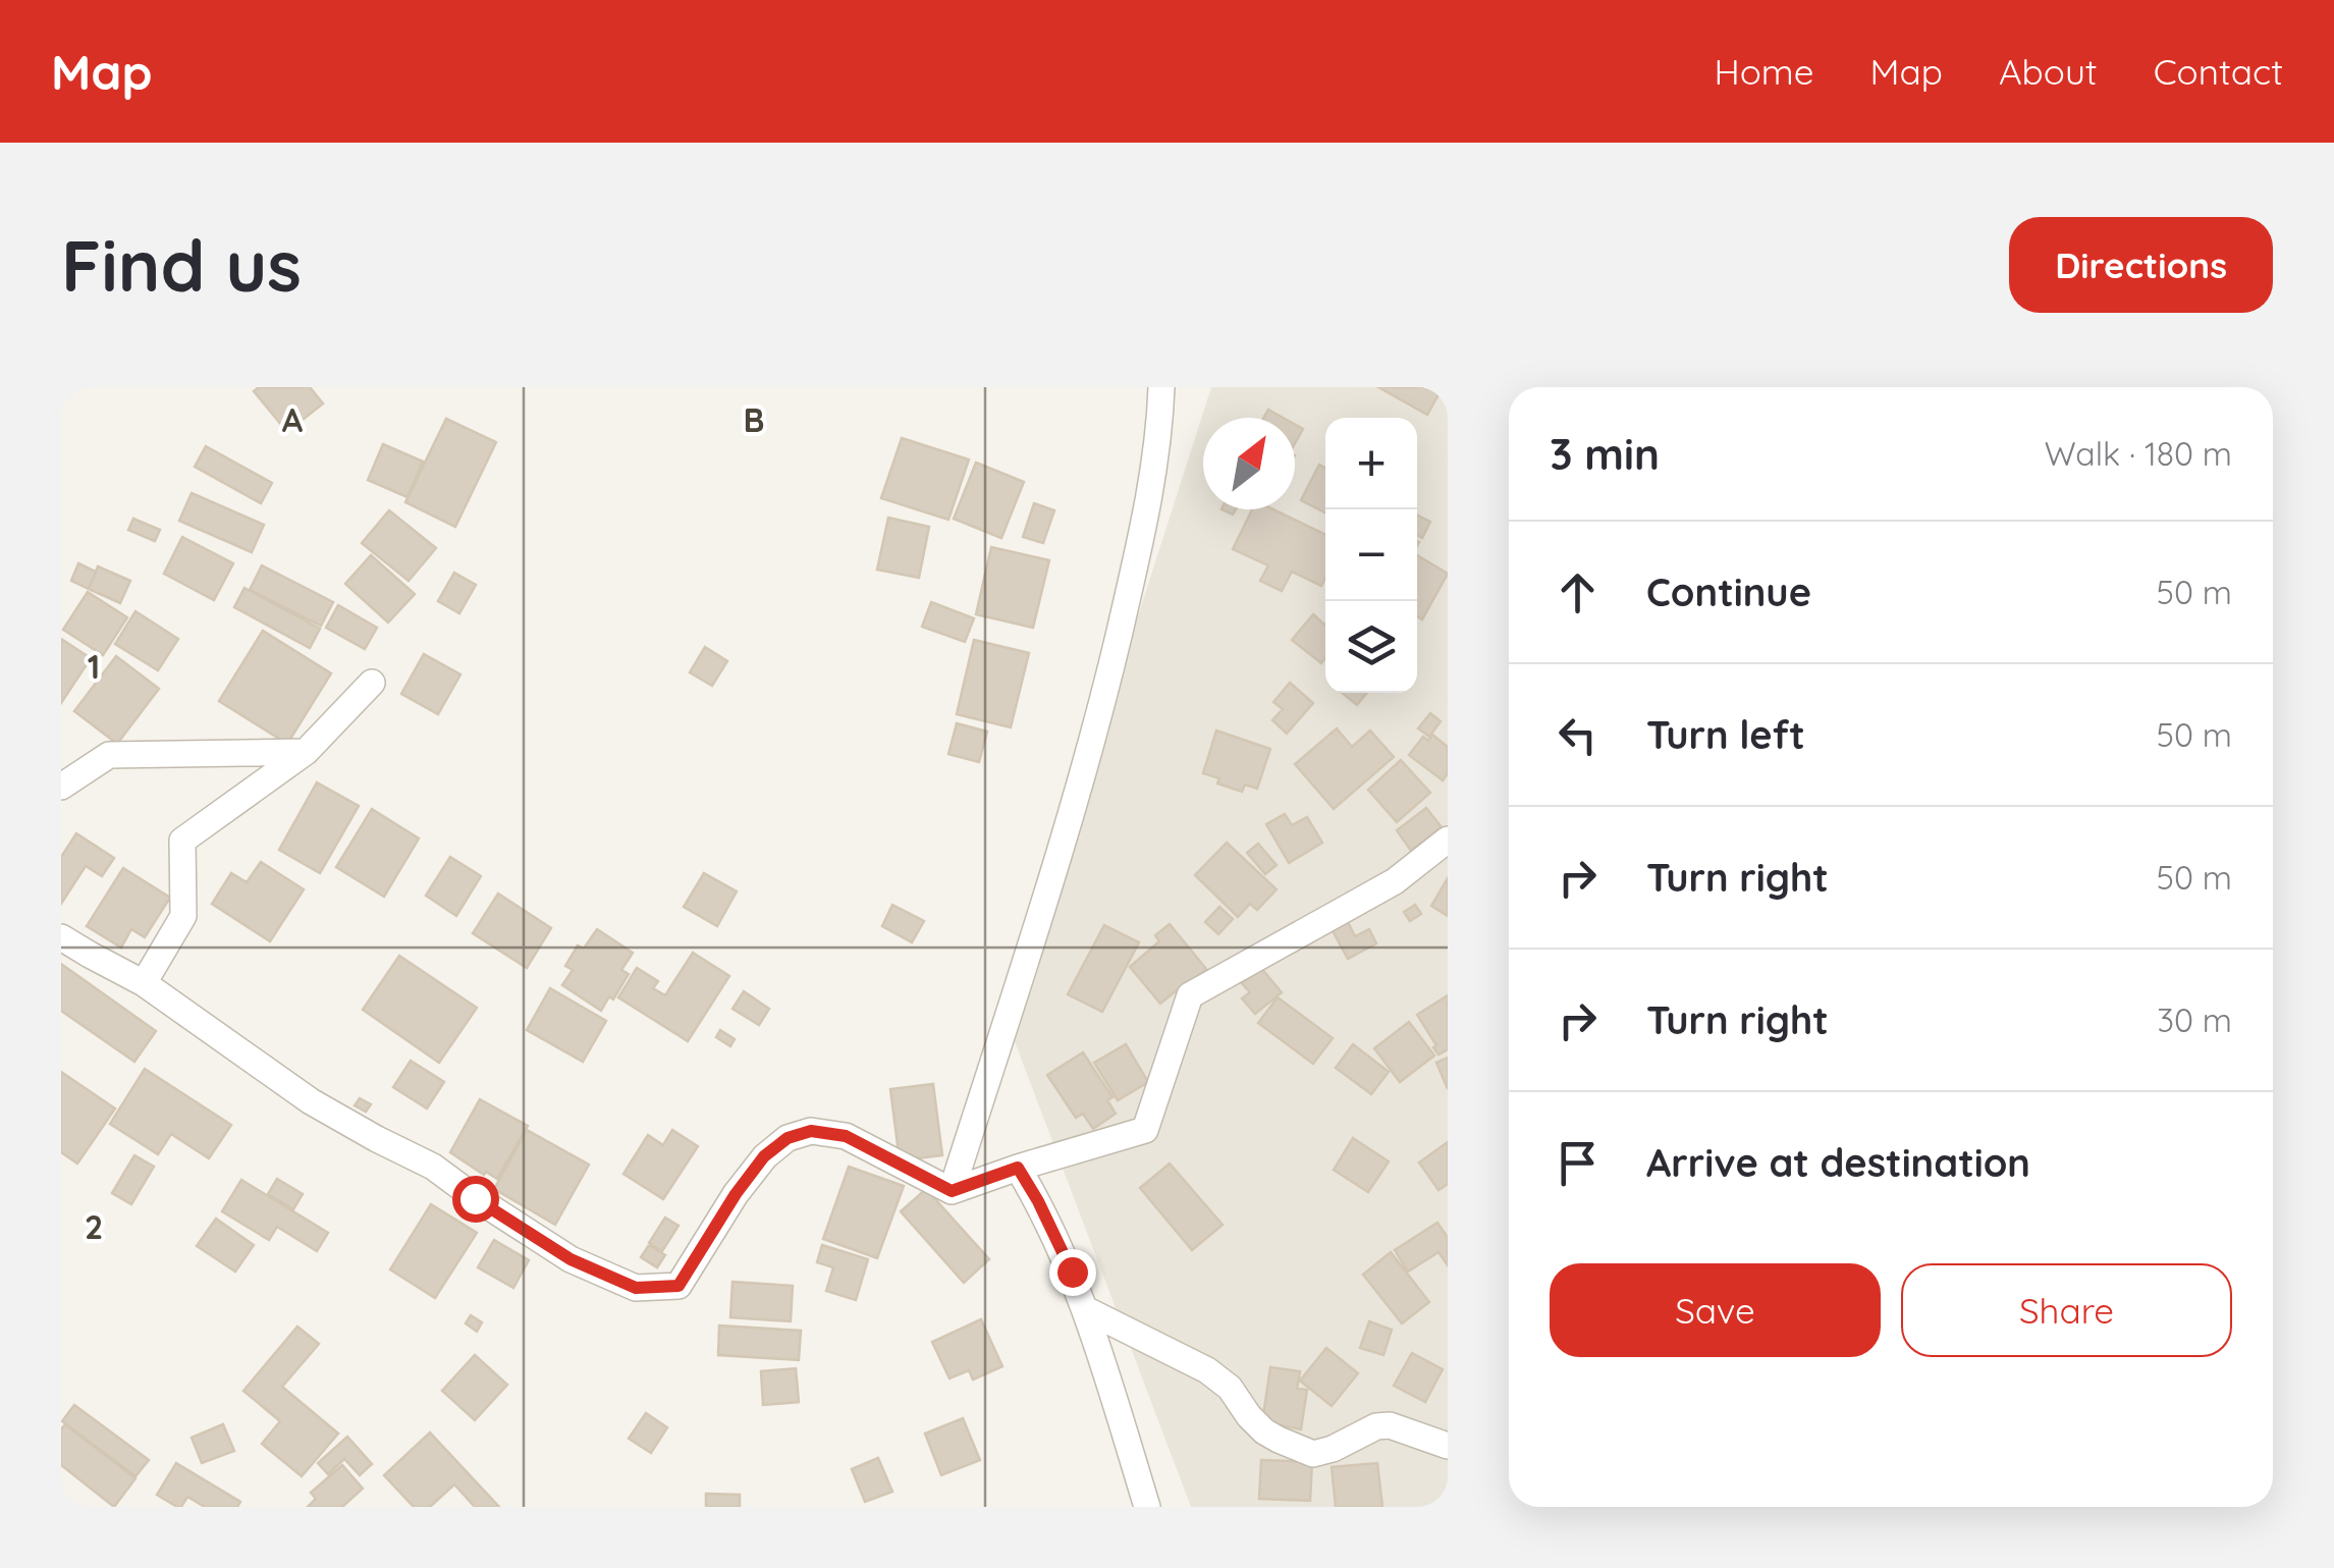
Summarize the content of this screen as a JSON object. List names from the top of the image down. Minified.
{"north":"top right","page":{"header":"Map","nav":["Home","Map","About","Contact"],"buttons":["Directions",["Save","Share"]],"title":"Find us","heading":["3 min","Walk · 180 m"],"map_buttons":["+","−"],"list":[["Continue","50 m"],["Turn left","50 m"],["Turn right","50 m"],["Turn right","30 m"],"Arrive at destination"]},"grid":{"columns":["A","B"],"rows":["1","2"]}}
